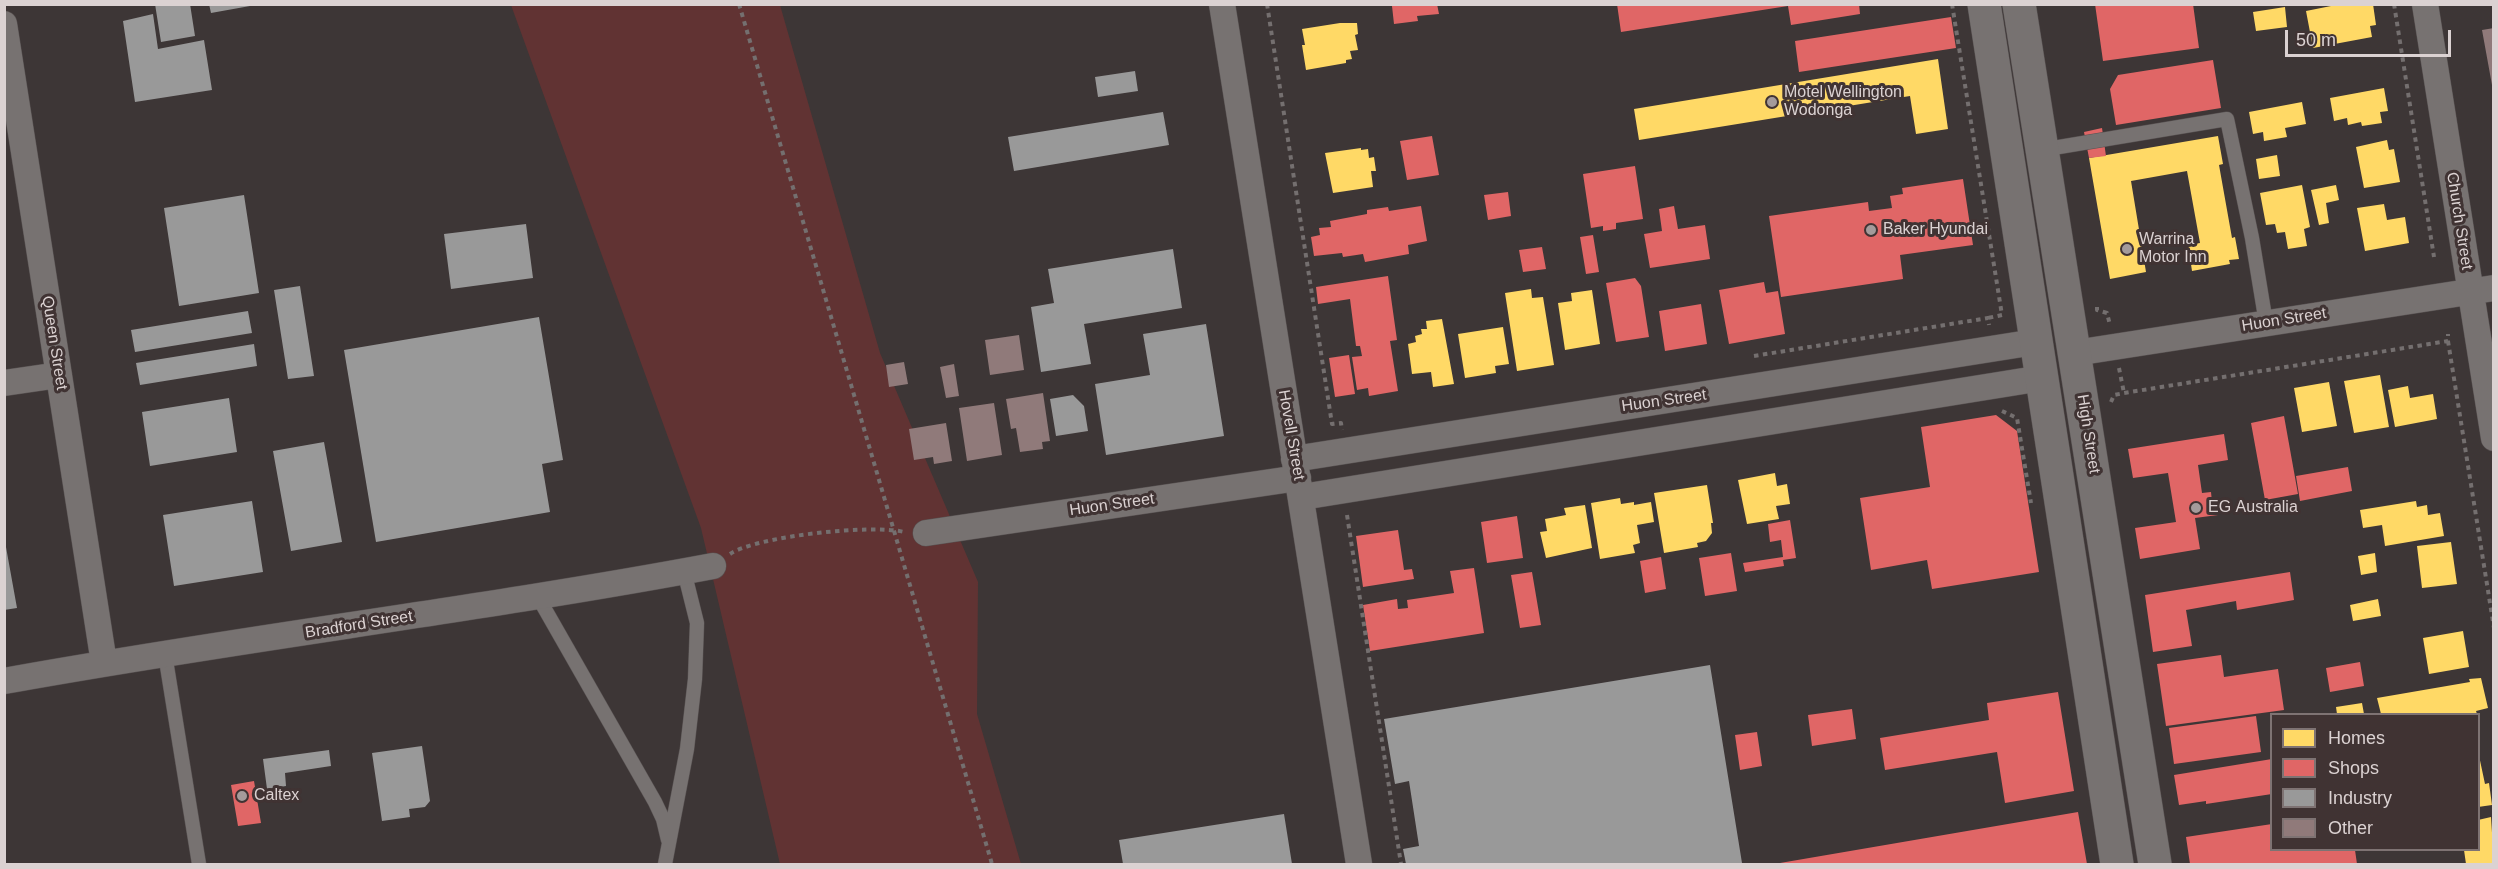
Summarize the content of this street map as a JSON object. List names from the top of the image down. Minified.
{"streets":{"main road":["High Street"],"street":["Church Street","Huon Street","Queen Street","Hovell Street","Bradford Street"]},"crossings":[["Church Street","Huon Street"],["Huon Street","High Street"],["Huon Street","Hovell Street"],["Queen Street","Bradford Street"]],"places":["Motel Wellington Wodonga","Baker Hyundai","Warrina Motor Inn","EG Australia","Caltex"],"legend":["Homes","Shops","Industry","Other"],"scale_bar":"50 m"}
